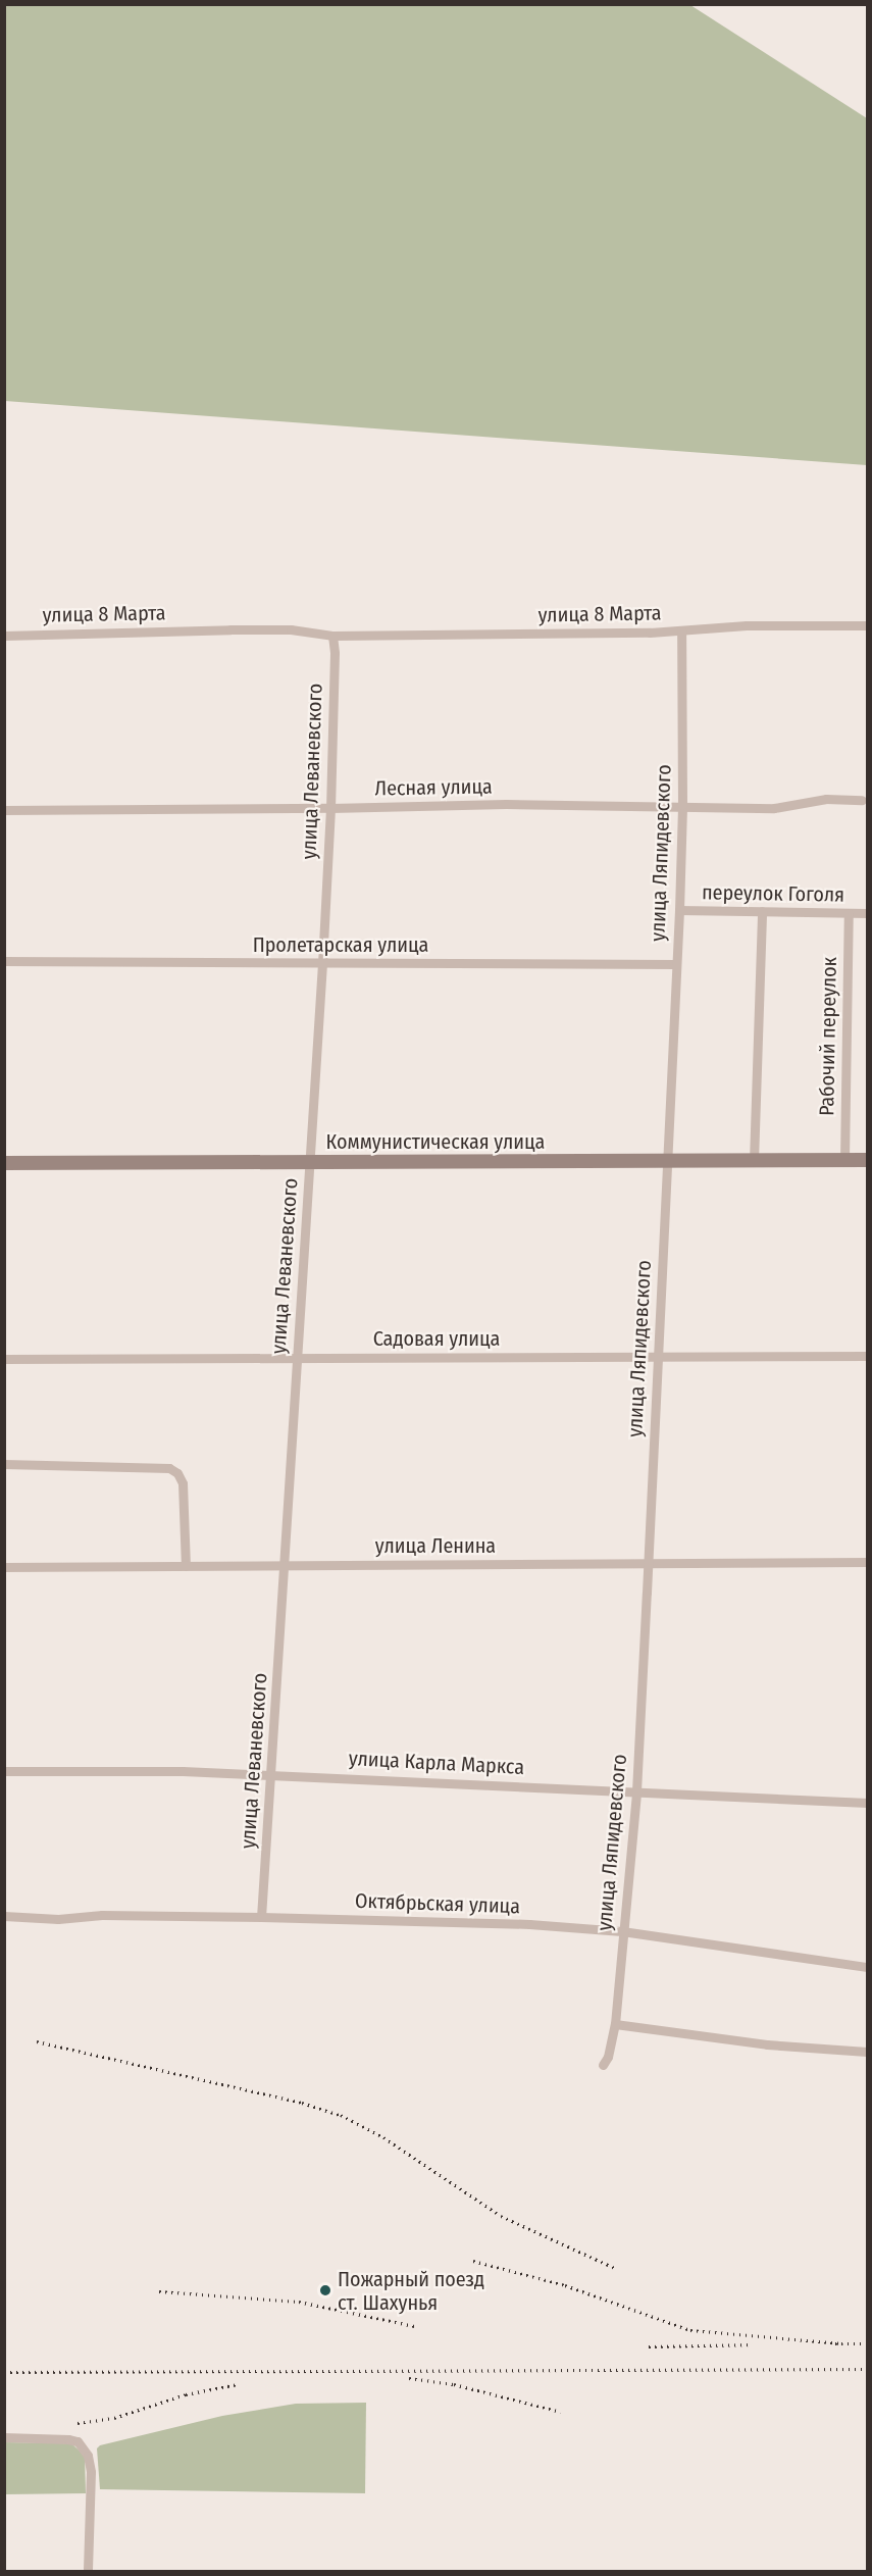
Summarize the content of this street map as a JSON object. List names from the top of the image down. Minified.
{"streets":{"street":["улица 8 Марта","улица Леваневского","Лесная улица","улица Ляпидевского","переулок Гоголя","Пролетарская улица","Рабочий переулок","Коммунистическая улица","Садовая улица","улица Ленина","улица Карла Маркса","Октябрьская улица"]},"crossings":[["улица 8 Марта","улица Леваневского"],["улица 8 Марта","улица Ляпидевского"],["улица Леваневского","Лесная улица"],["улица Леваневского","Пролетарская улица"],["улица Леваневского","Коммунистическая улица"],["улица Леваневского","Садовая улица"],["улица Леваневского","улица Ленина"],["улица Леваневского","улица Карла Маркса"],["улица Леваневского","Октябрьская улица"],["Лесная улица","улица Ляпидевского"],["улица Ляпидевского","переулок Гоголя"],["улица Ляпидевского","Пролетарская улица"],["улица Ляпидевского","Коммунистическая улица"],["улица Ляпидевского","Садовая улица"],["улица Ляпидевского","улица Ленина"],["улица Ляпидевского","улица Карла Маркса"],["улица Ляпидевского","Октябрьская улица"],["переулок Гоголя","Рабочий переулок"],["Рабочий переулок","Коммунистическая улица"]],"places":["Пожарный поезд ст. Шахунья"]}
